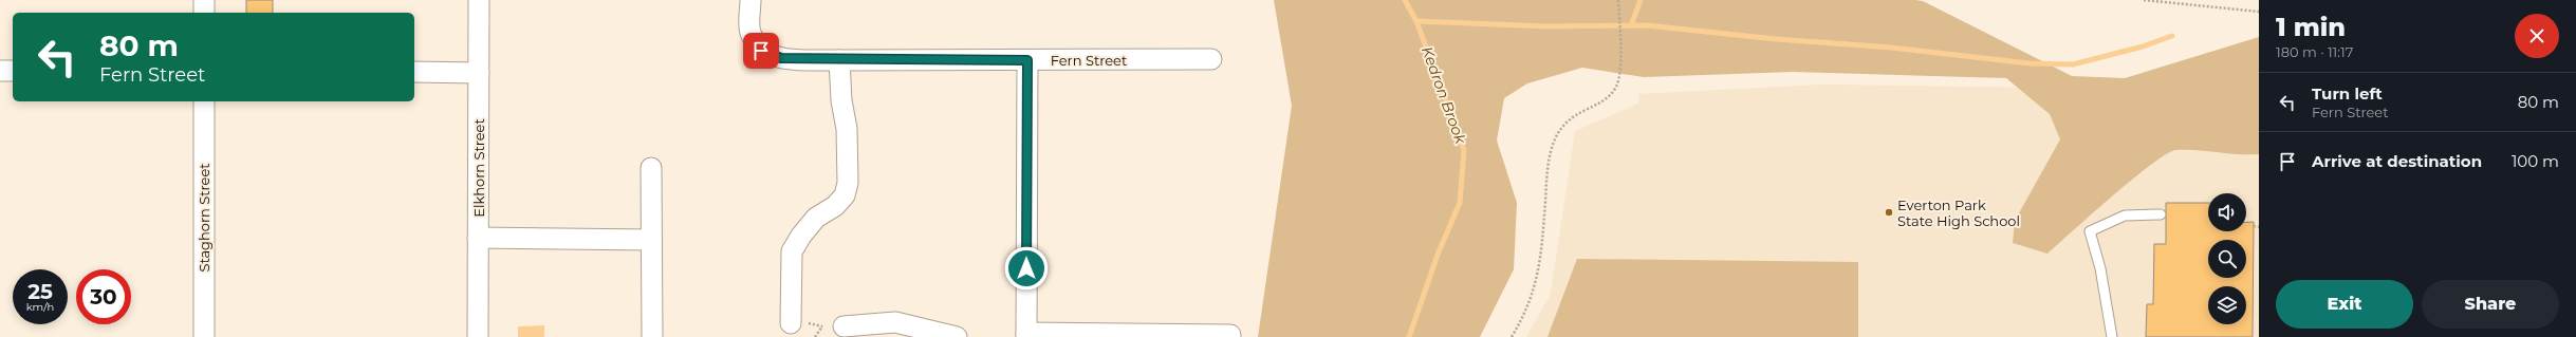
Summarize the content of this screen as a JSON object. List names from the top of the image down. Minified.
{"streets":{"street":["Fern Street","Elkhorn Street","Staghorn Street"]},"water":["Kedron Brook"],"places":["Everton Park State High School"],"page":{"heading":["1 min","180 m · 11:17"],"turn":["80 m","Fern Street"],"list":[{"name":"Turn left","note":"Fern Street","value":"80 m"},{"name":"Arrive at destination","value":"100 m"}],"speed":"25 km/h","limit":"30","buttons":["Exit","Share"]}}
